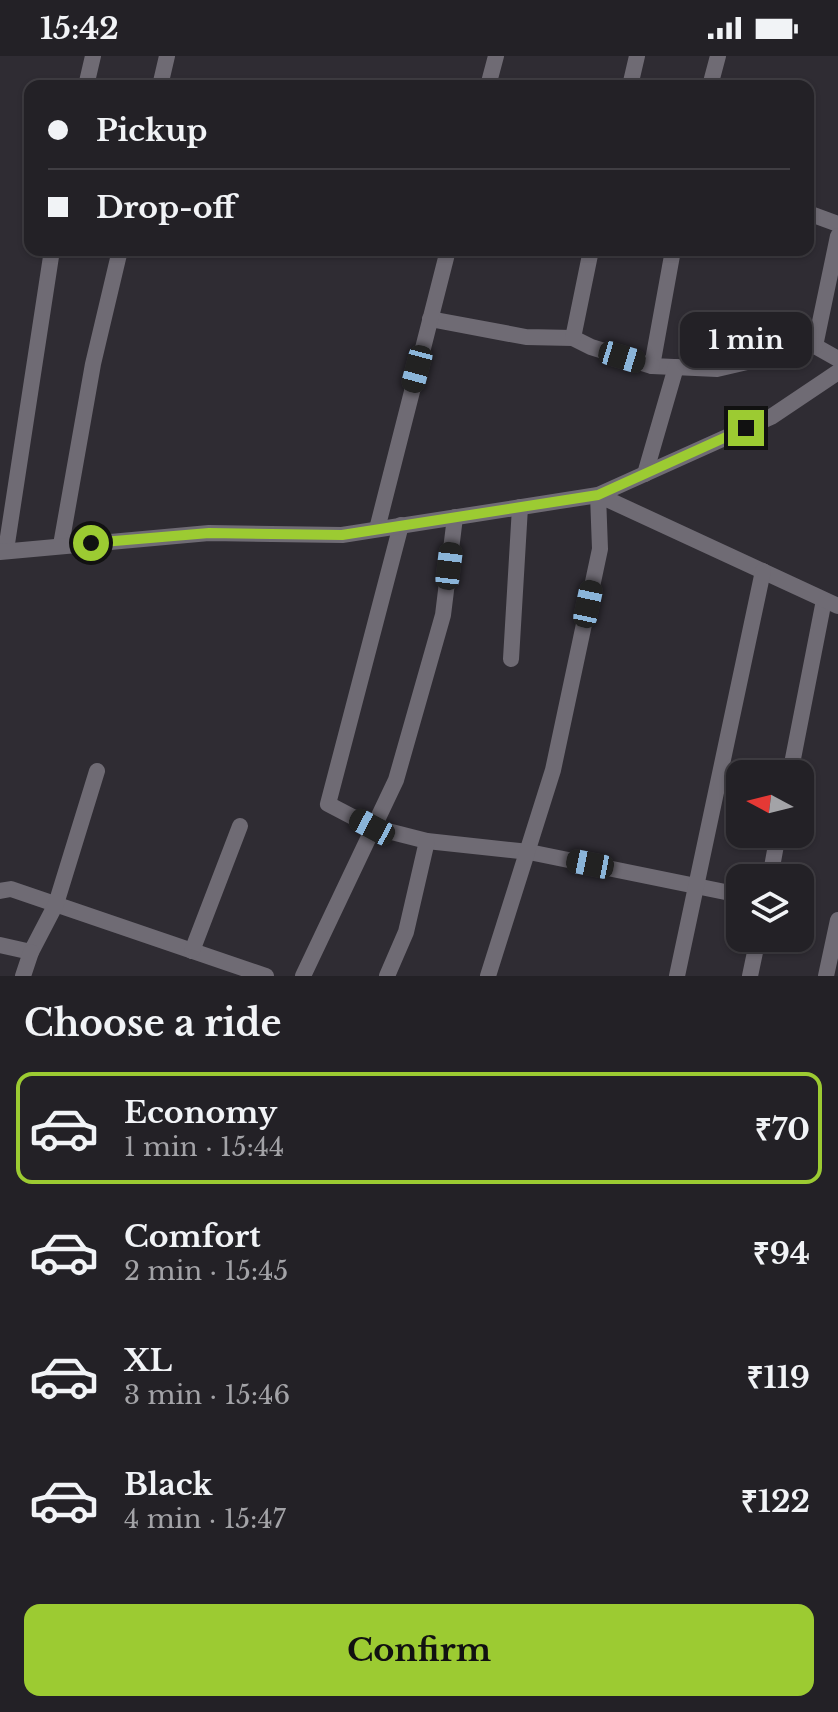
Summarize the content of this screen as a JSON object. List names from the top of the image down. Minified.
{"north":"left","page":{"status":"15:42","banner":["Pickup","Drop-off"],"bubble":"1 min","heading":"Choose a ride","list":[{"name":"Economy","note":"1 min · 15:44","value":"₹70"},{"name":"Comfort","note":"2 min · 15:45","value":"₹94"},{"name":"XL","note":"3 min · 15:46","value":"₹119"},{"name":"Black","note":"4 min · 15:47","value":"₹122"}],"buttons":"Confirm"}}
